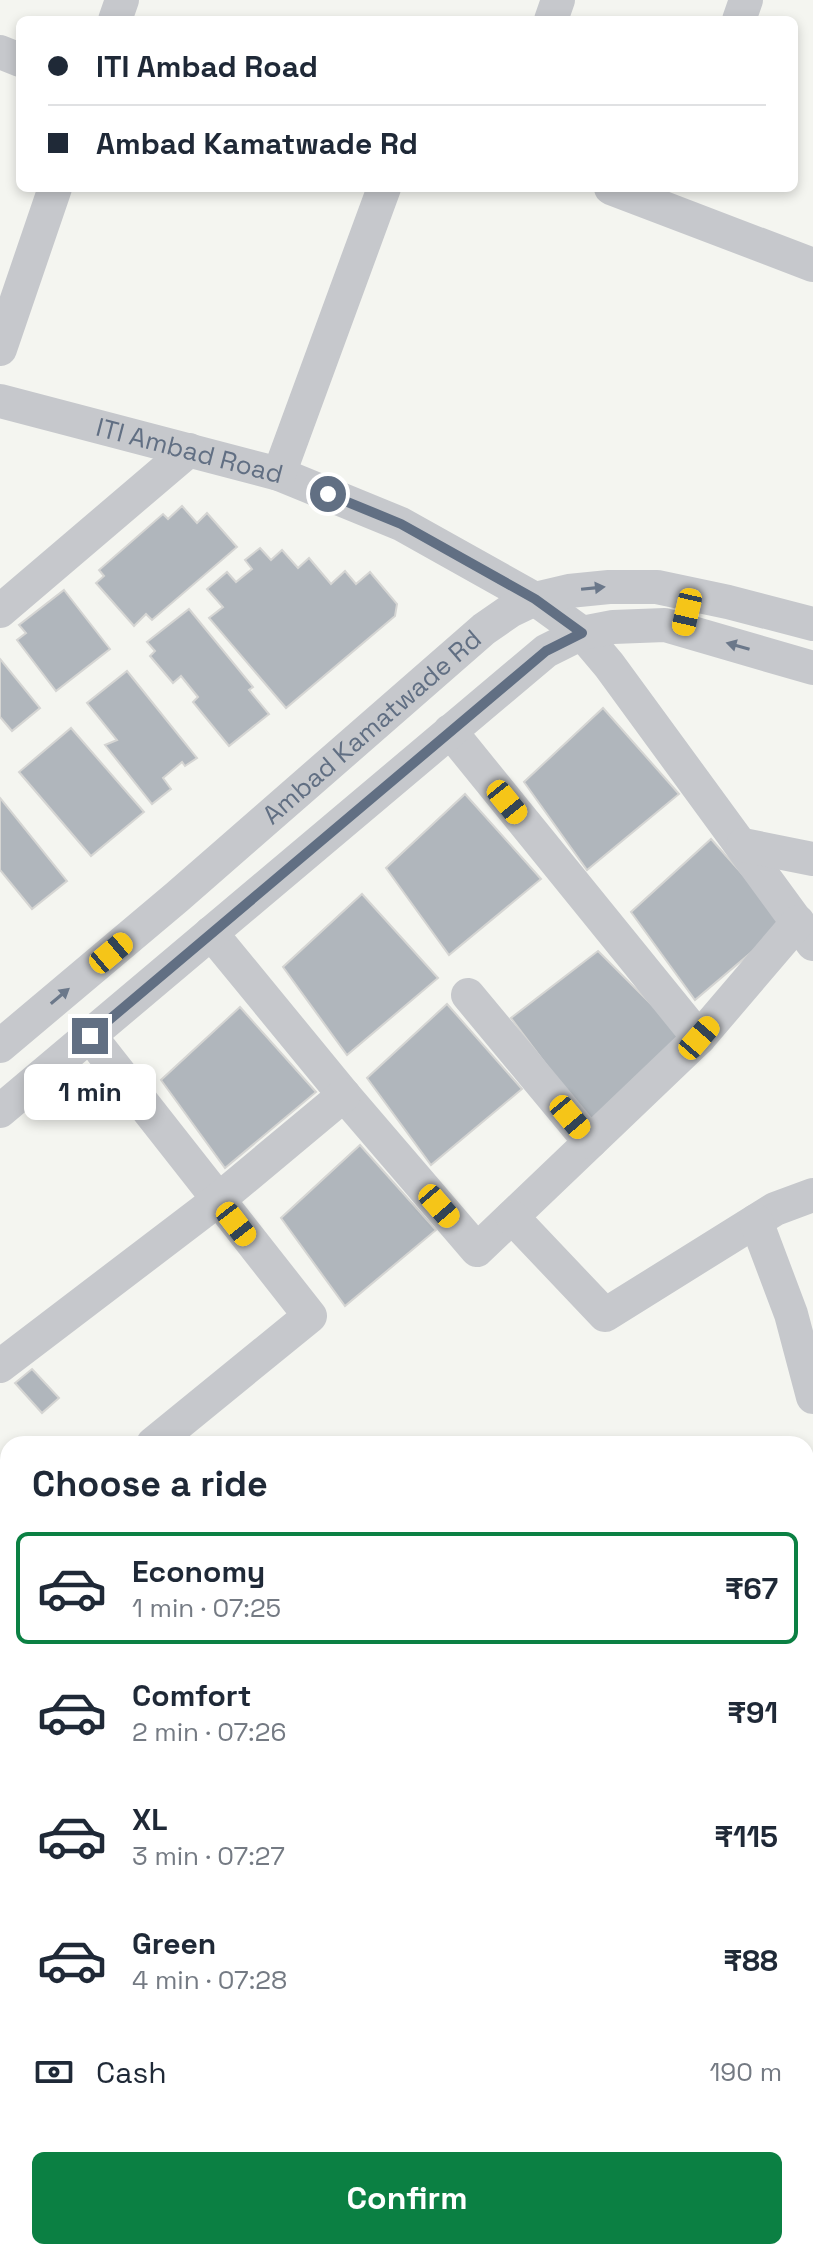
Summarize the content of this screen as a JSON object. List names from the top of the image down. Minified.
{"streets":{"street":["ITI Ambad Road","Ambad Kamatwade Rd"]},"crossings":[["ITI Ambad Road","Ambad Kamatwade Rd"]],"page":{"banner":["ITI Ambad Road","Ambad Kamatwade Rd"],"bubble":"1 min","heading":"Choose a ride","list":[{"name":"Economy","note":"1 min · 07:25","value":"₹67"},{"name":"Comfort","note":"2 min · 07:26","value":"₹91"},{"name":"XL","note":"3 min · 07:27","value":"₹115"},{"name":"Green","note":"4 min · 07:28","value":"₹88"}],"pay":["Cash","190 m"],"buttons":"Confirm"}}
